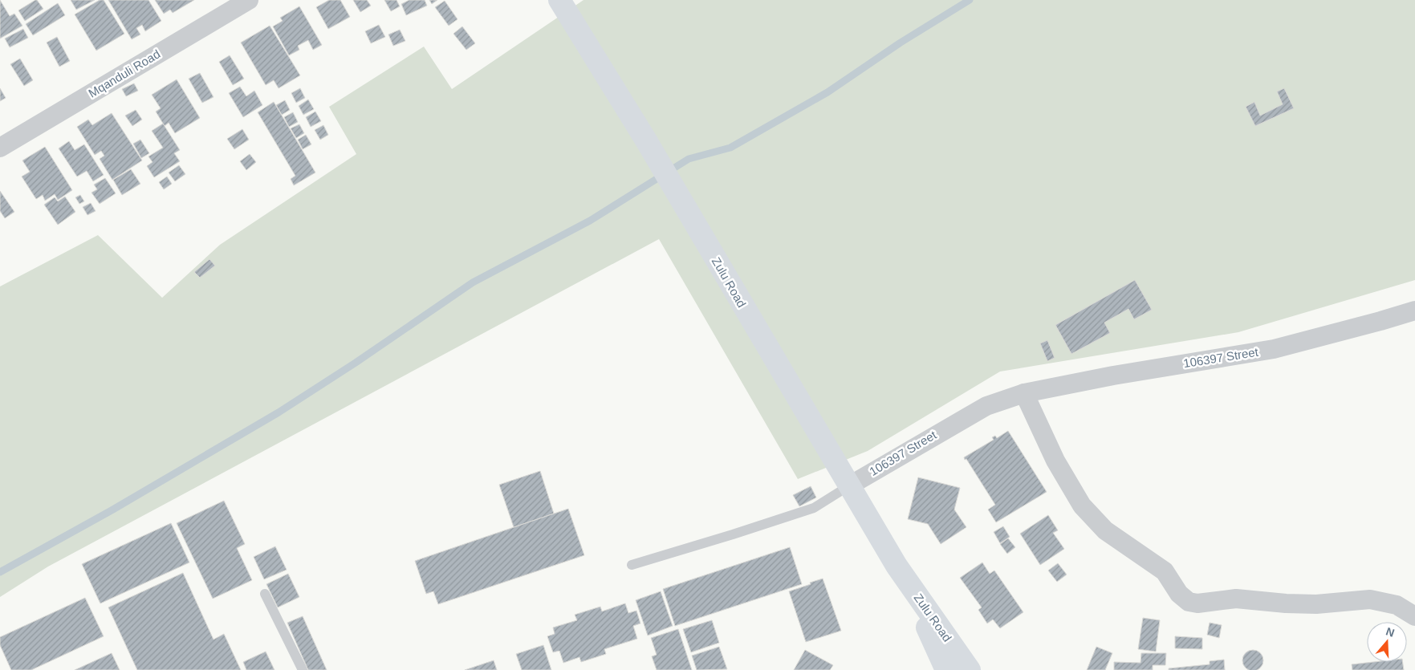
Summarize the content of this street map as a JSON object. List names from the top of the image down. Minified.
{"streets":{"street":["Mqanduli Road","Zulu Road","106397 Street"]},"crossings":[["Zulu Road","106397 Street"]],"north":"top"}
